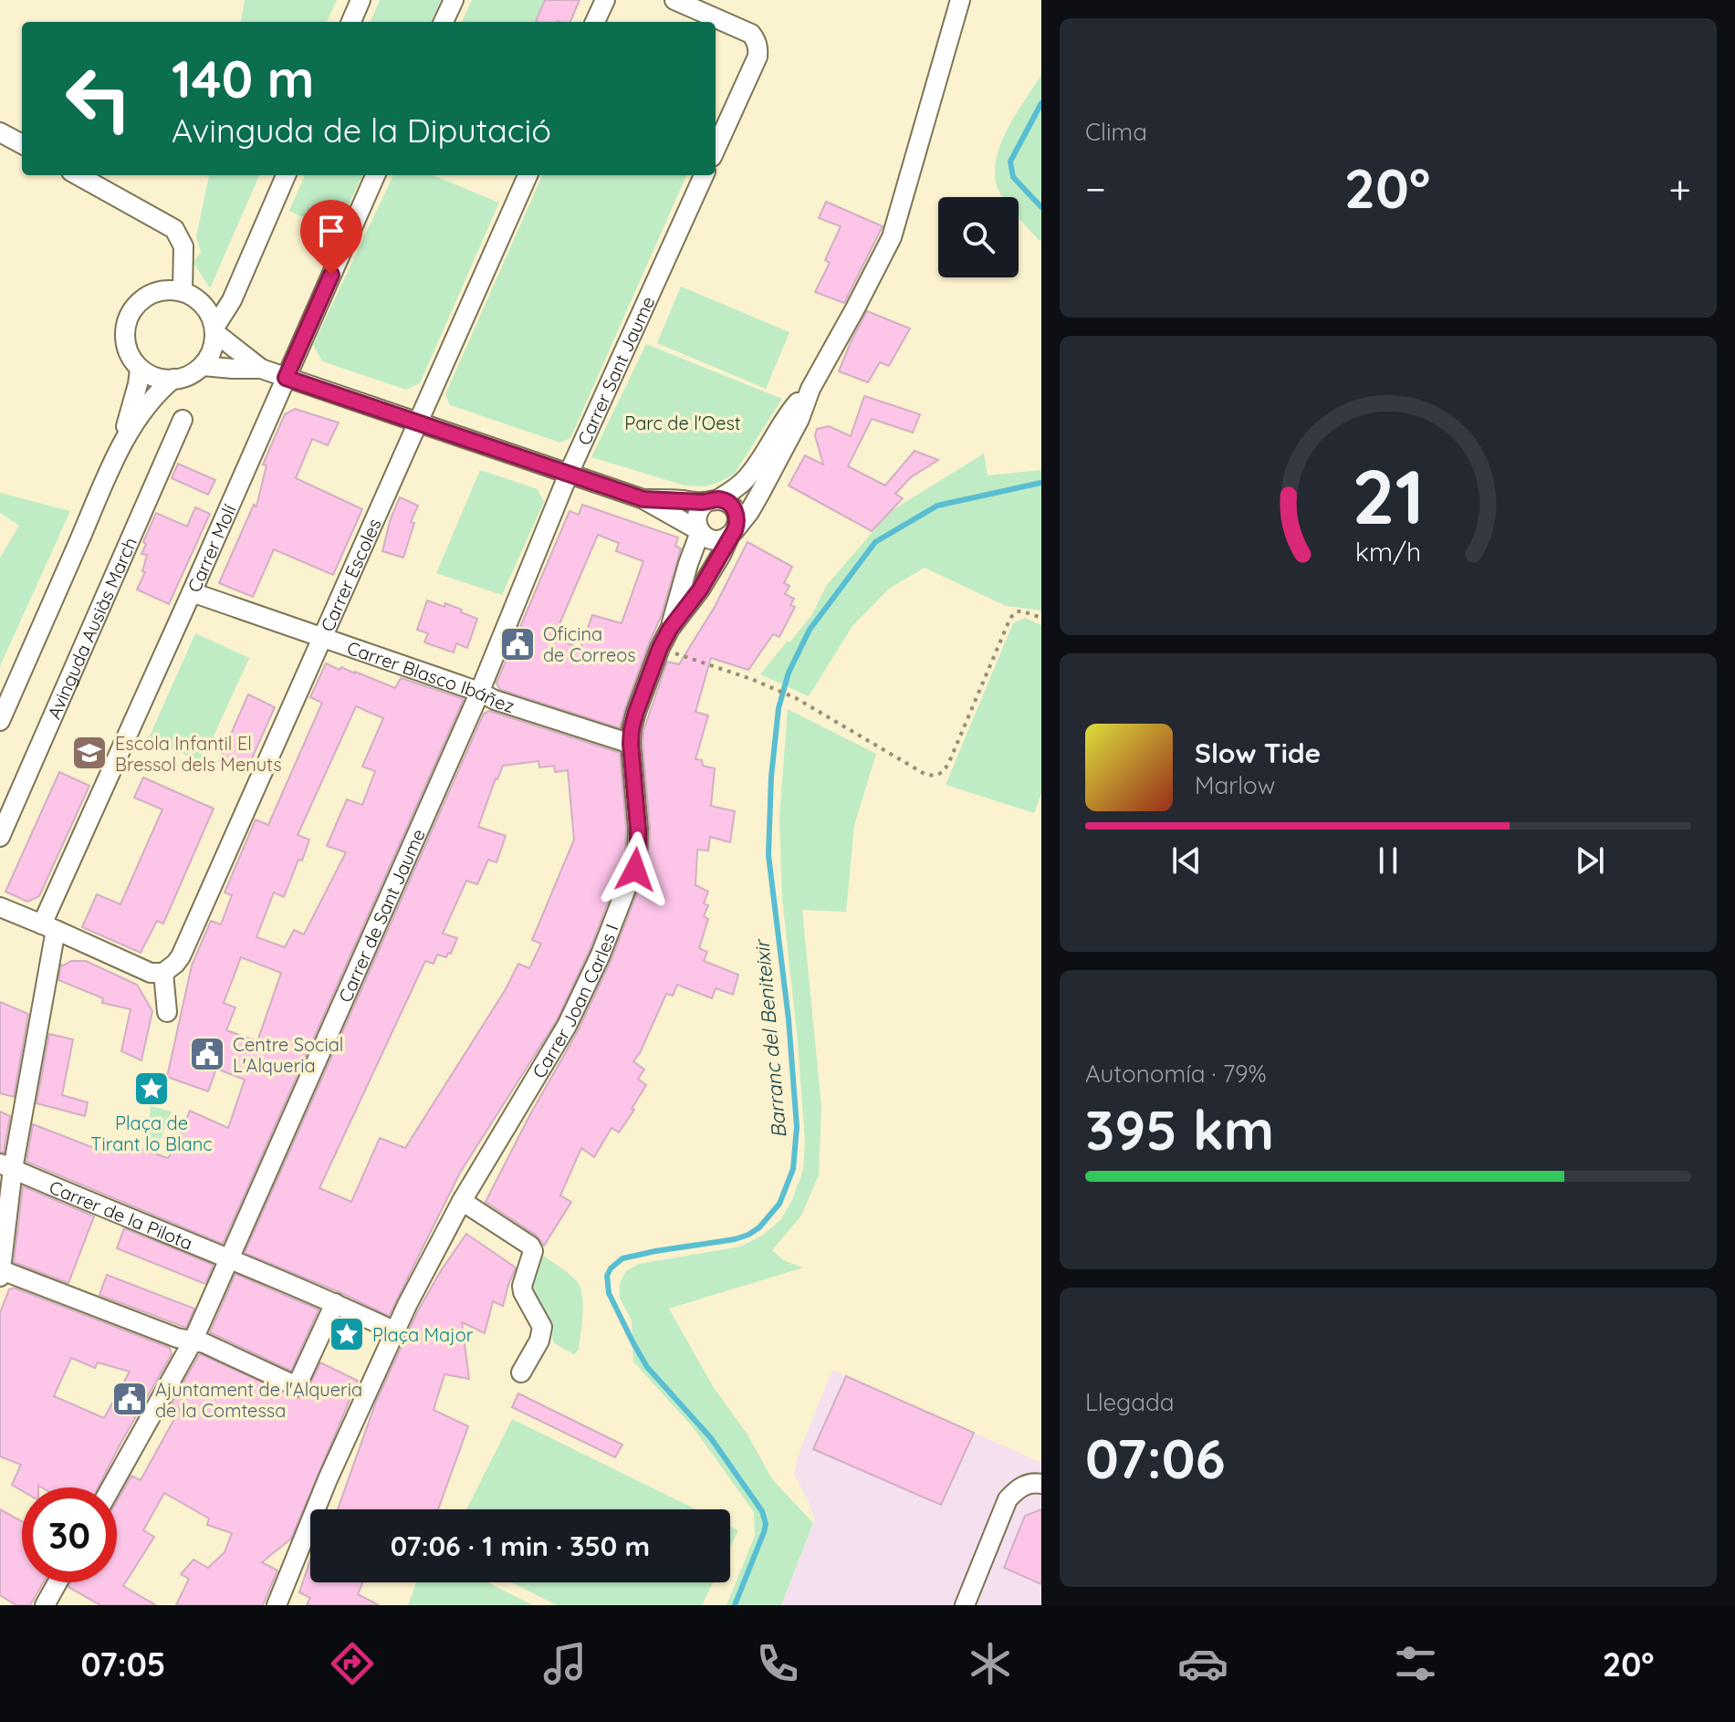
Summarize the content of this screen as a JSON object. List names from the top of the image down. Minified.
{"streets":{"street":["Carrer Sant Jaume","Carrer Molí","Carrer Escoles","Avinguda Ausiàs March","Carrer Blasco Ibáñez","Carrer de Sant Jaume","Carrer Joan Carles I","Carrer de la Pilota"]},"crossings":[["Carrer Sant Jaume","Carrer Blasco Ibáñez"],["Carrer Sant Jaume","Carrer de Sant Jaume"],["Carrer Molí","Carrer Blasco Ibáñez"],["Carrer Molí","Carrer de la Pilota"],["Carrer Escoles","Carrer Blasco Ibáñez"],["Carrer Blasco Ibáñez","Carrer de Sant Jaume"],["Carrer Blasco Ibáñez","Carrer Joan Carles I"],["Carrer de Sant Jaume","Carrer de la Pilota"]],"water":["Barranc del Beniteixir"],"parks":["Parc de l'Oest"],"places":{"public building":["Oficina de Correos","Centre Social L'Alqueria","Ajuntament de l'Alqueria de la Comtessa"],"school or university":["Escola Infantil El Bressol dels Menuts"],"place":["Plaça de Tirant lo Blanc","Plaça Major"]},"page":{"tile":["Clima",["Autonomía · 79%","395 km"],["Llegada","07:06"]],"turn":["140 m","Avinguda de la Diputació"],"heat":["−","20°","+"],"song":["Slow Tide","Marlow"],"limit":"30","trip":"07:06 · 1 min · 350 m","tabs":["07:05","20°"],"gauge":["21","km/h"]}}
